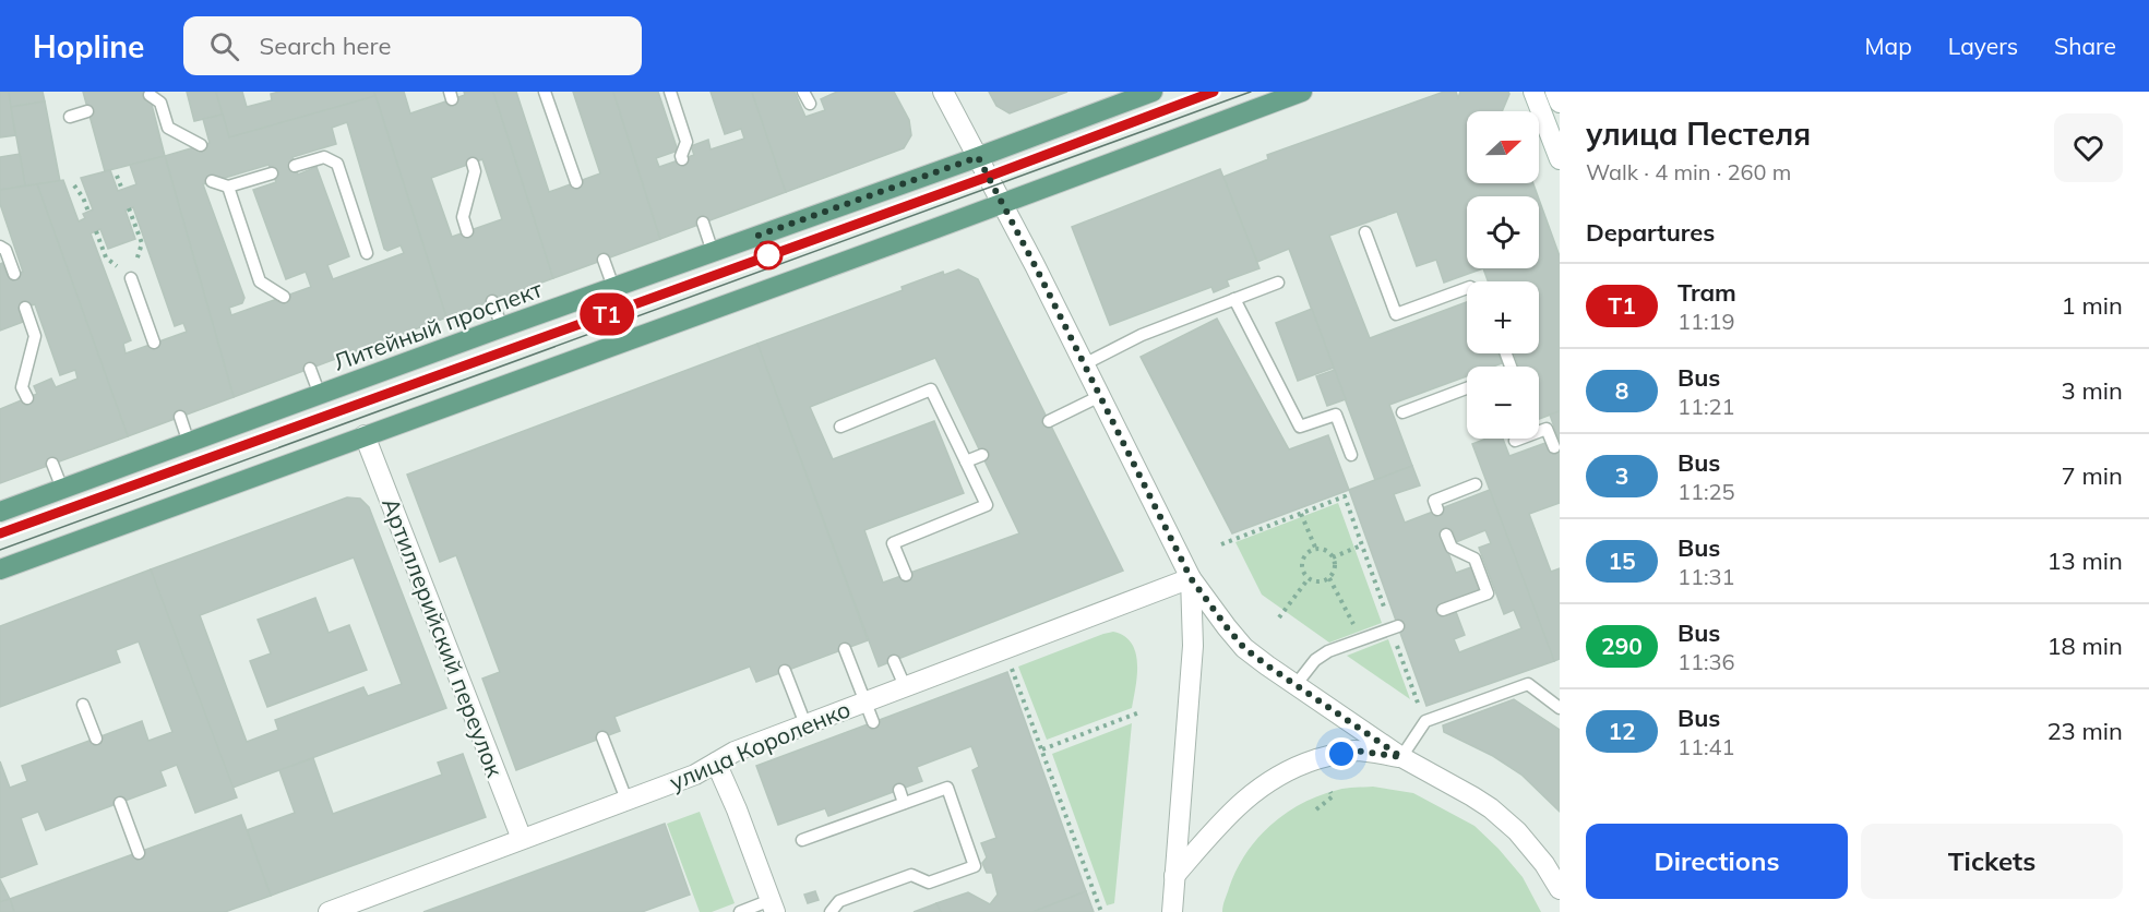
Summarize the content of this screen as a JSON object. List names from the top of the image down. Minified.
{"streets":{"main road":["Литейный проспект"],"street":["Артиллерийский переулок","улица Короленко"]},"crossings":[["Артиллерийский переулок","улица Короленко"]],"lines":["tram line Т1"],"north":"right","page":{"header":"Hopline","search":"Search here","nav":["Map","Layers","Share"],"on_map":"Т1","heading":[["улица Пестеля","Walk · 4 min · 260 m"],"Departures"],"map_buttons":["+","−"],"list":[{"mark":"Т1","name":"Tram","note":"11:19","value":"1 min"},{"mark":"8","name":"Bus","note":"11:21","value":"3 min"},{"mark":"3","name":"Bus","note":"11:25","value":"7 min"},{"mark":"15","name":"Bus","note":"11:31","value":"13 min"},{"mark":"290","name":"Bus","note":"11:36","value":"18 min"},{"mark":"12","name":"Bus","note":"11:41","value":"23 min"}],"buttons":["Directions","Tickets"]}}
